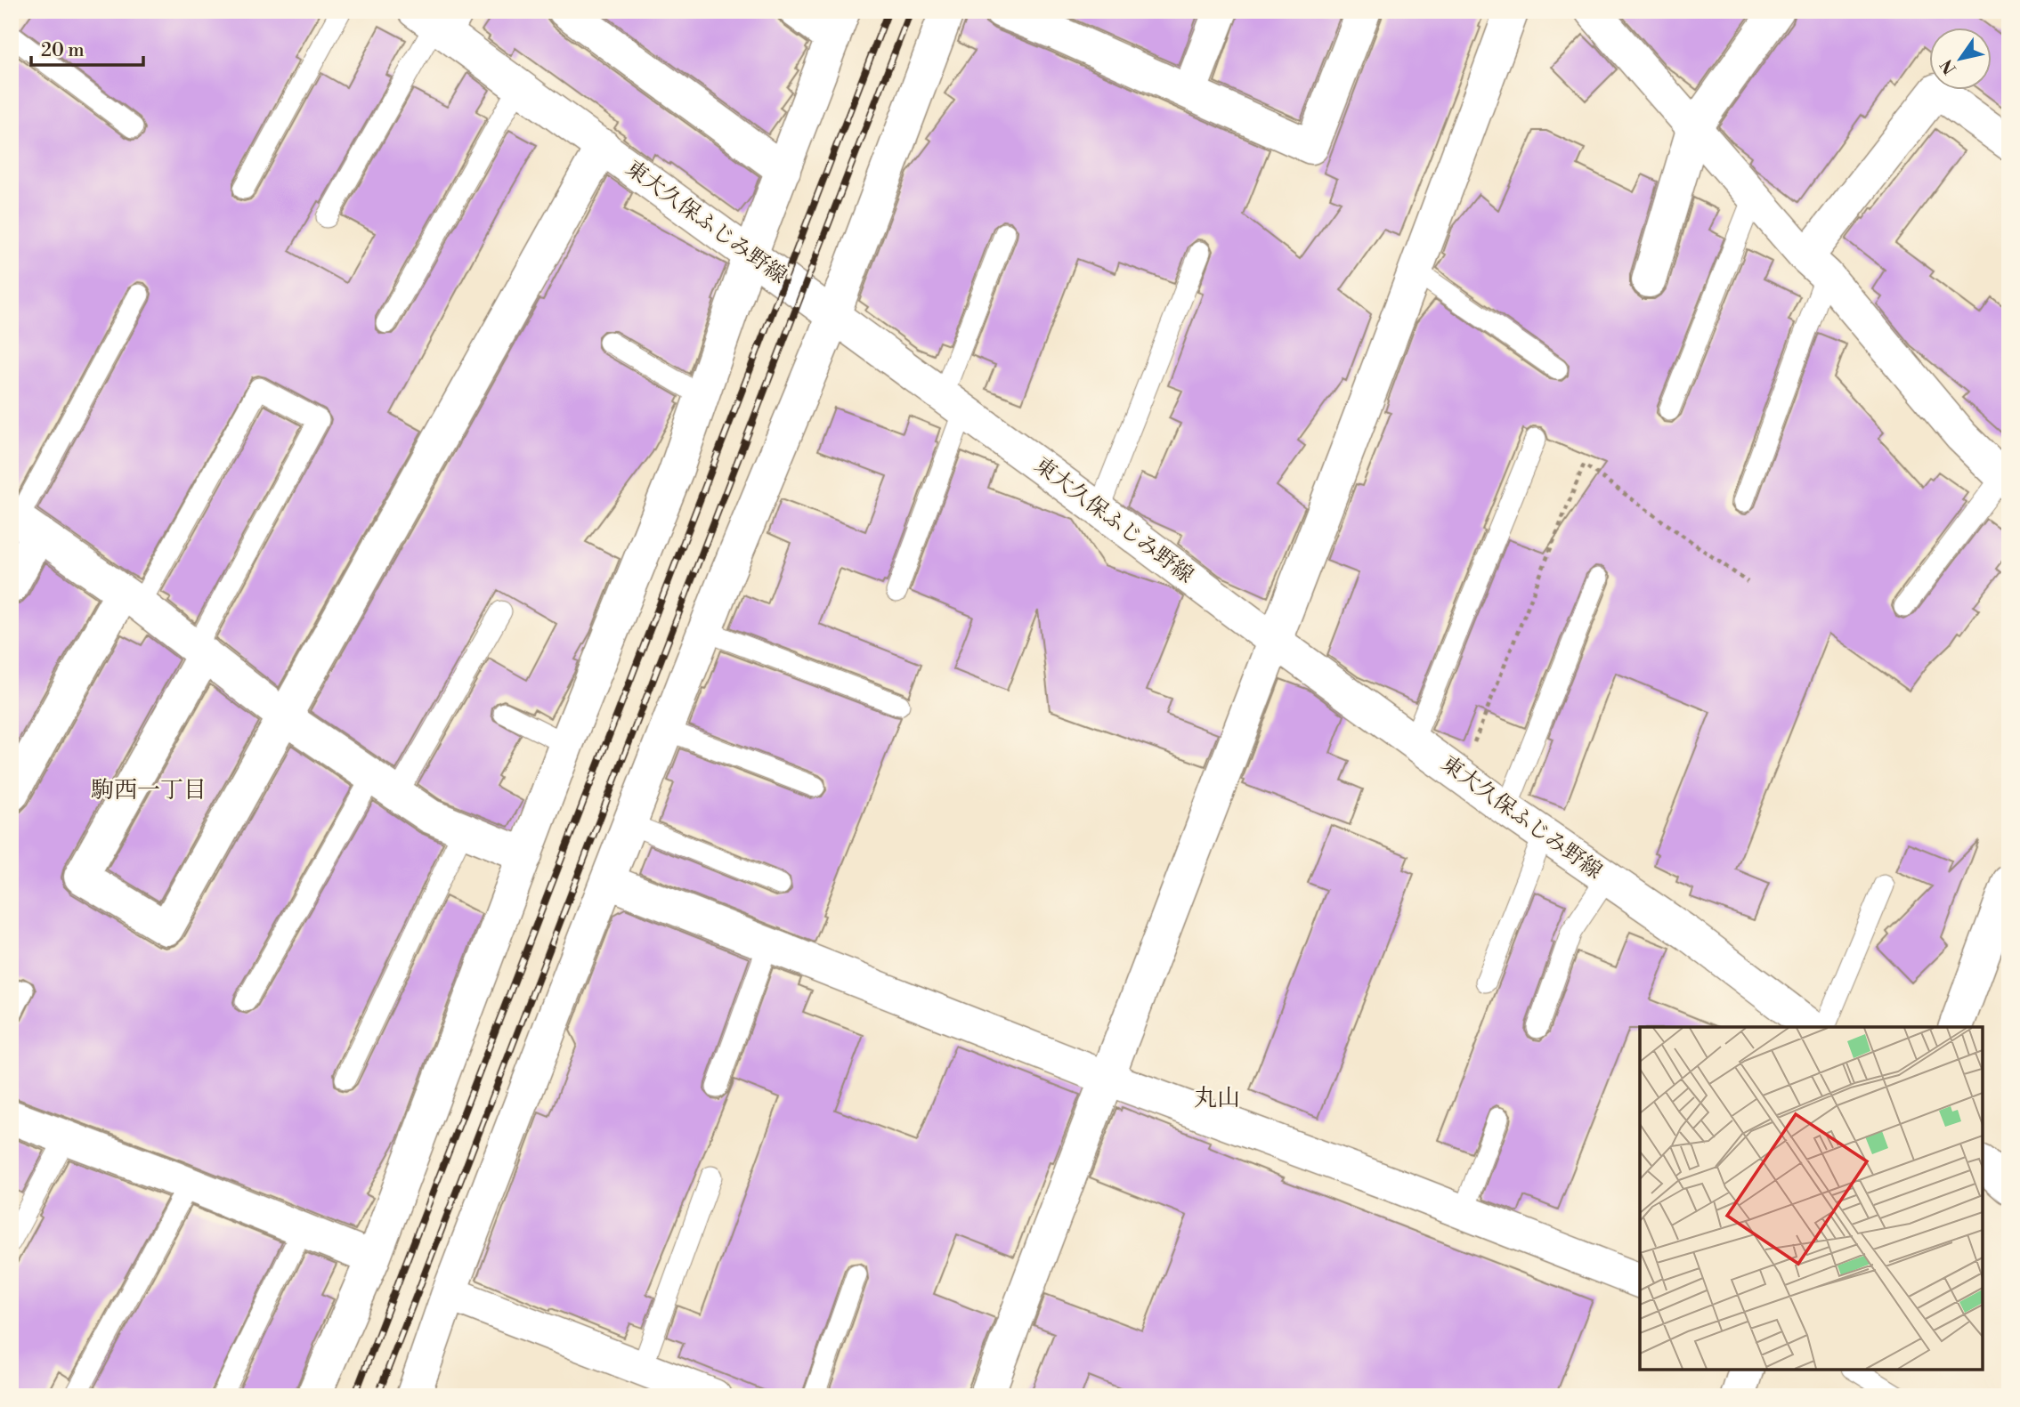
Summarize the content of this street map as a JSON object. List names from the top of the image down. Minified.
{"streets":{"street":["東大久保ふじみ野線"]},"districts":["駒西一丁目","丸山"],"scale_bar":"20 m","north":"bottom left"}
